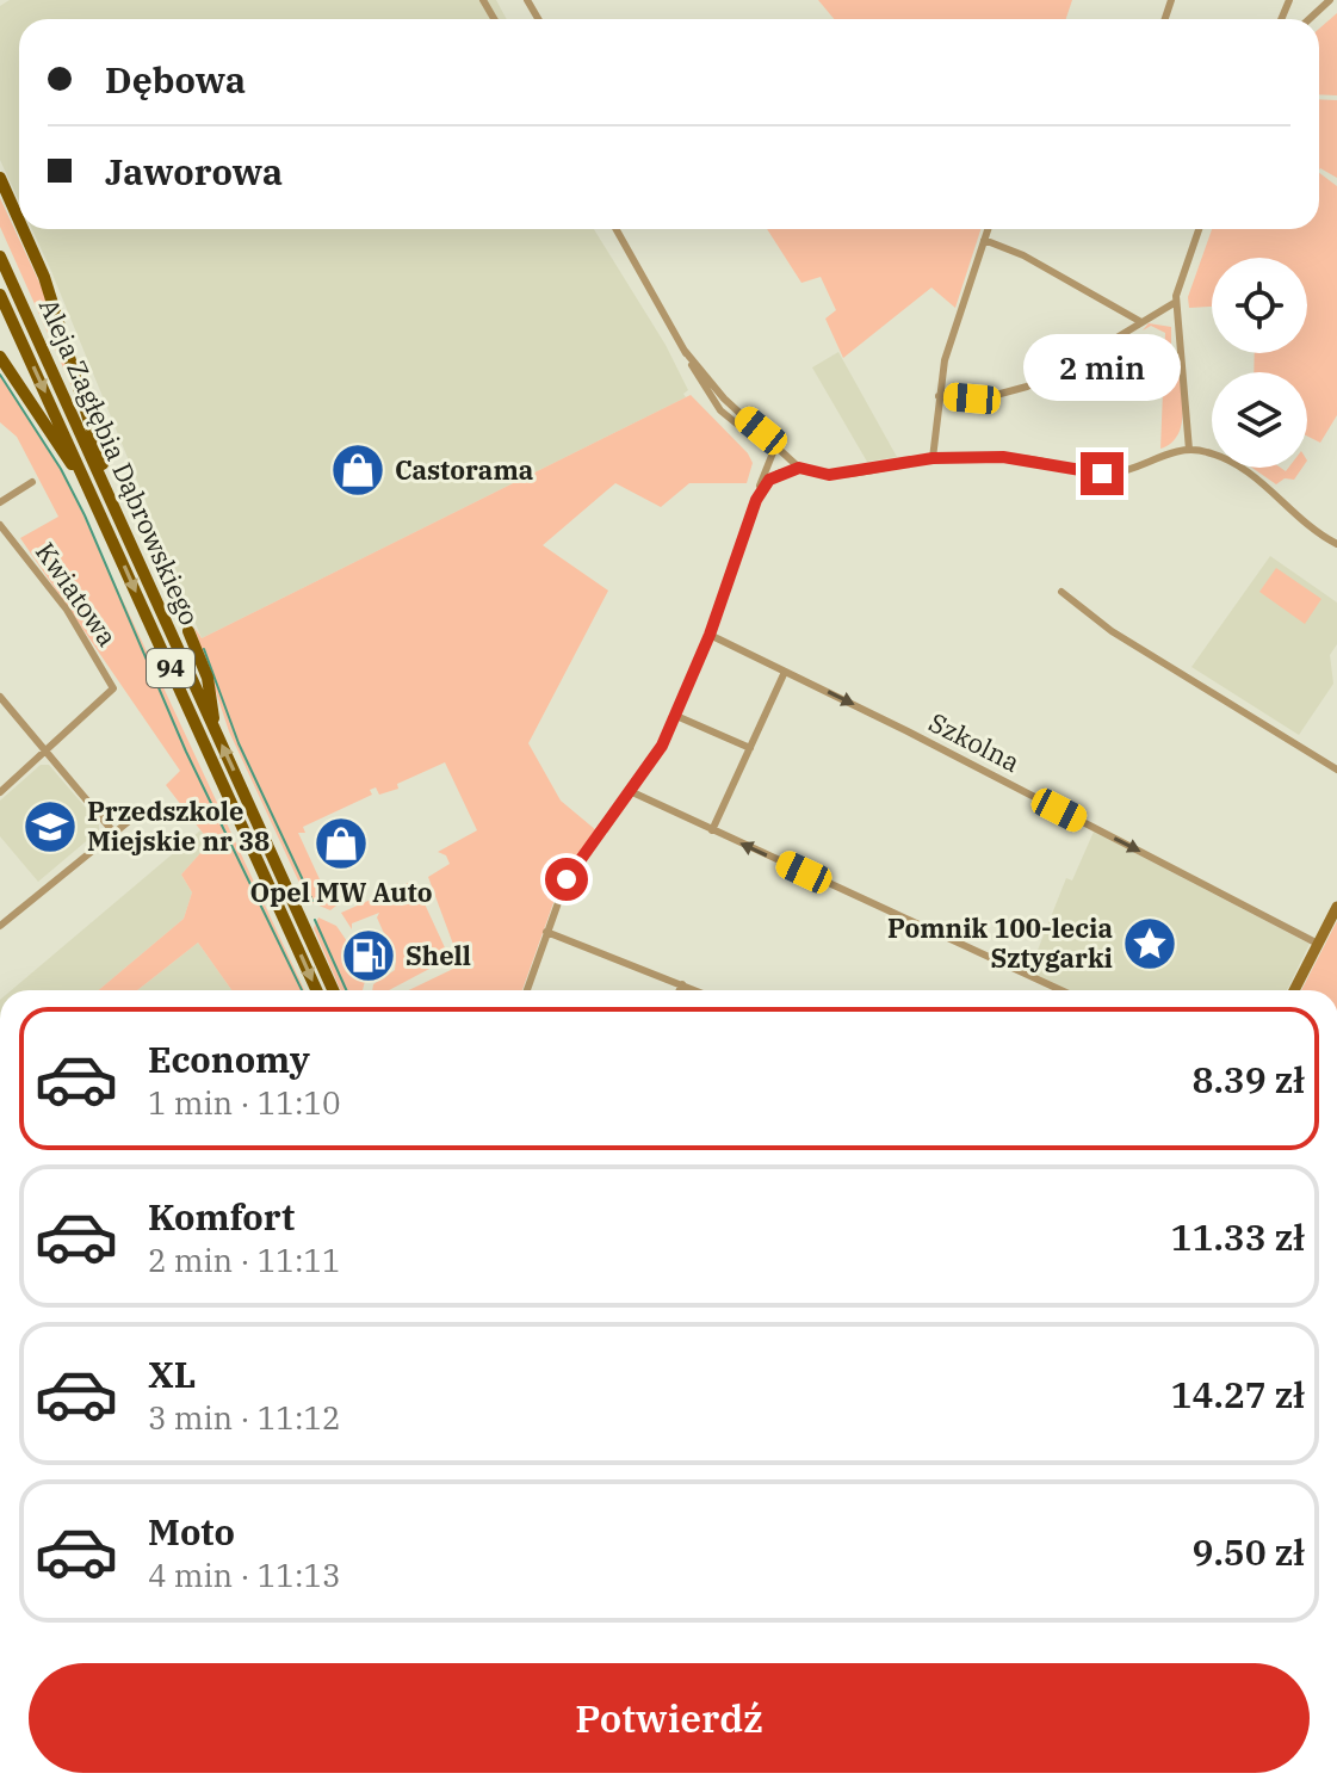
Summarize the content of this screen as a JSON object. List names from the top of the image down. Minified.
{"streets":{"main road":["Aleja Zagłębia Dąbrowskiego","94"],"street":["Kwiatowa","Szkolna"]},"one_way":["Szkolna"],"places":{"shop":["Castorama","Opel MW Auto"],"school or university":["Przedszkole Miejskie nr 38"],"place":["Pomnik 100-lecia Sztygarki"],"fuel station":["Shell"]},"page":{"banner":["Dębowa","Jaworowa"],"bubble":"2 min","list":[{"name":"Economy","note":"1 min · 11:10","value":"8.39 zł"},{"name":"Komfort","note":"2 min · 11:11","value":"11.33 zł"},{"name":"XL","note":"3 min · 11:12","value":"14.27 zł"},{"name":"Moto","note":"4 min · 11:13","value":"9.50 zł"}],"buttons":"Potwierdź"}}
